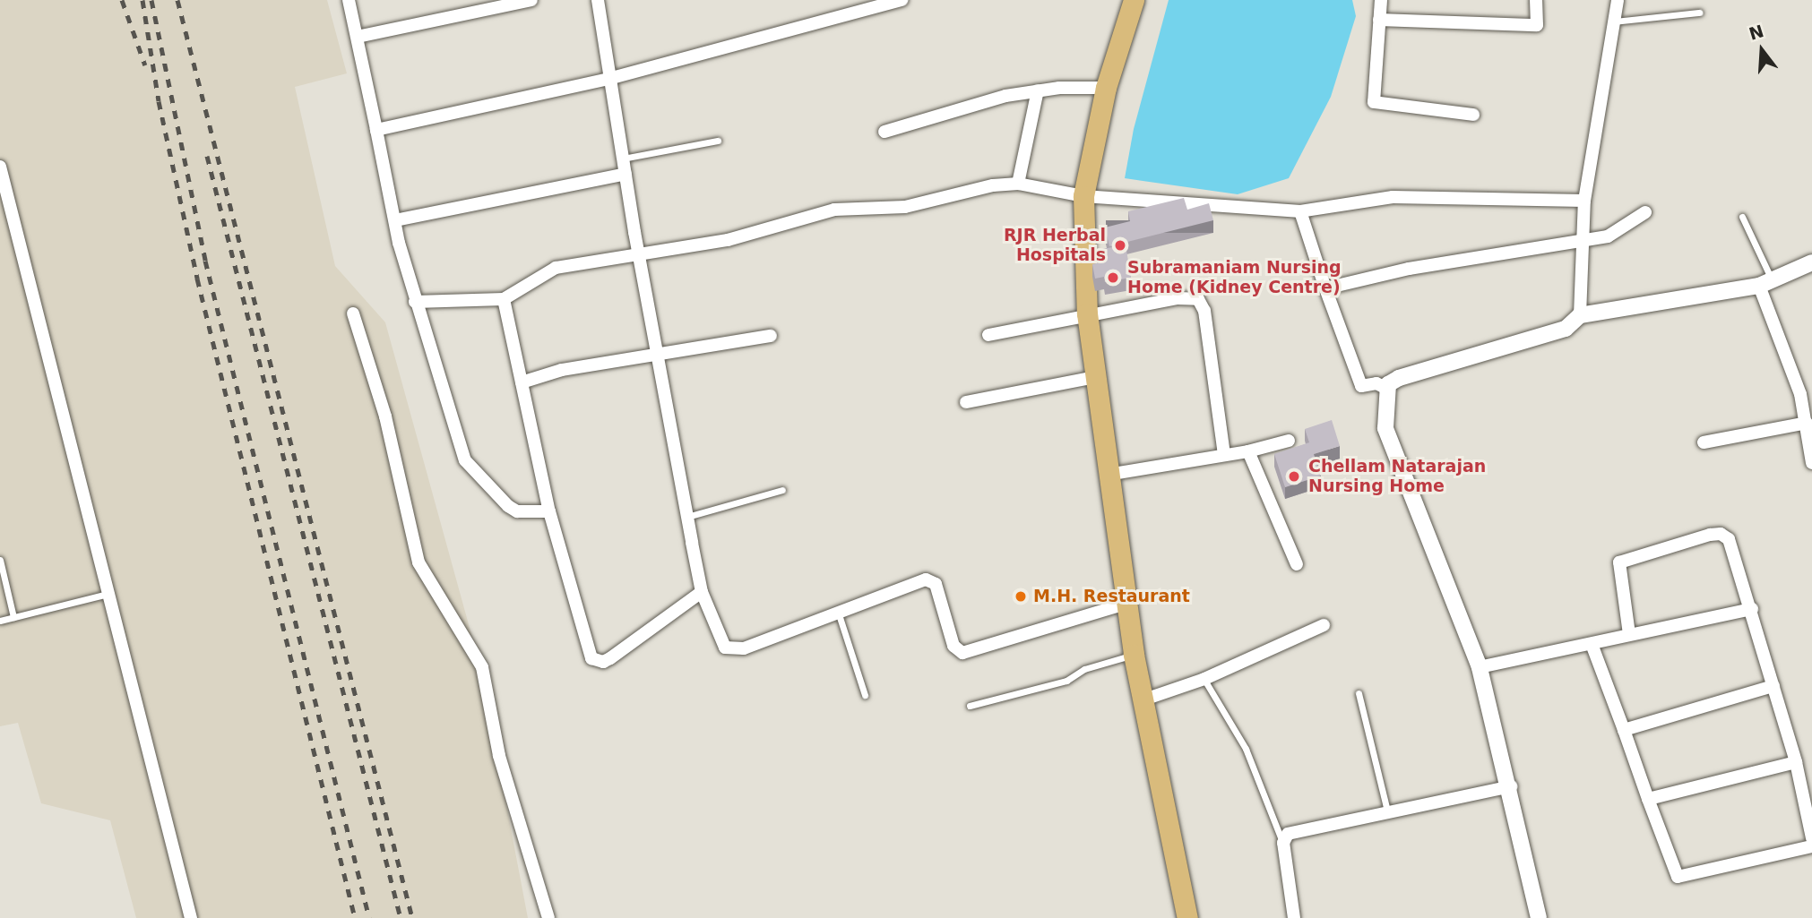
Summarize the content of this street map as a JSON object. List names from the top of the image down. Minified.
{"places":["RJR Herbal Hospitals","Subramaniam Nursing Home (Kidney Centre)","Chellam Natarajan Nursing Home","M.H. Restaurant"],"north":"top"}
